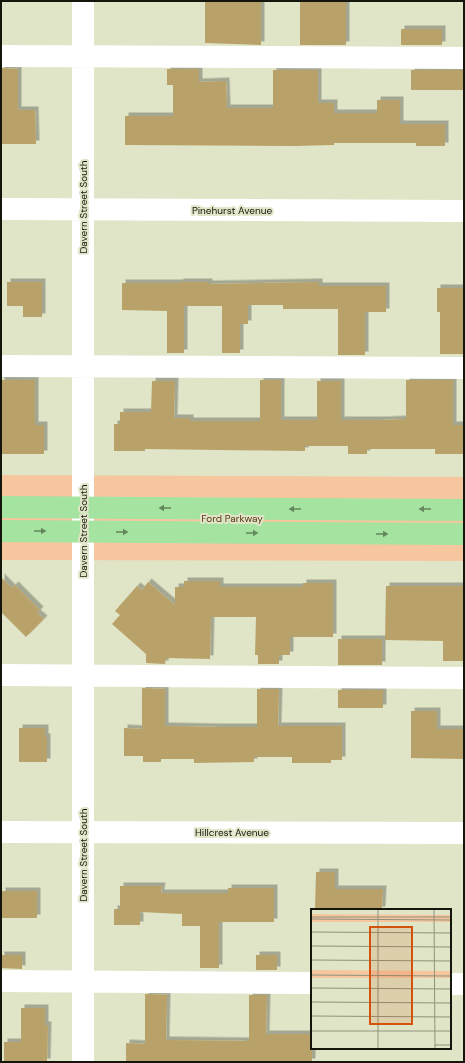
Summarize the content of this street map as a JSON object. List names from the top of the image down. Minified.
{"streets":{"street":["Davern Street South","Pinehurst Avenue","Hillcrest Avenue"]},"crossings":[["Davern Street South","Pinehurst Avenue"],["Davern Street South","Hillcrest Avenue"]],"parks":["Ford Parkway"]}
